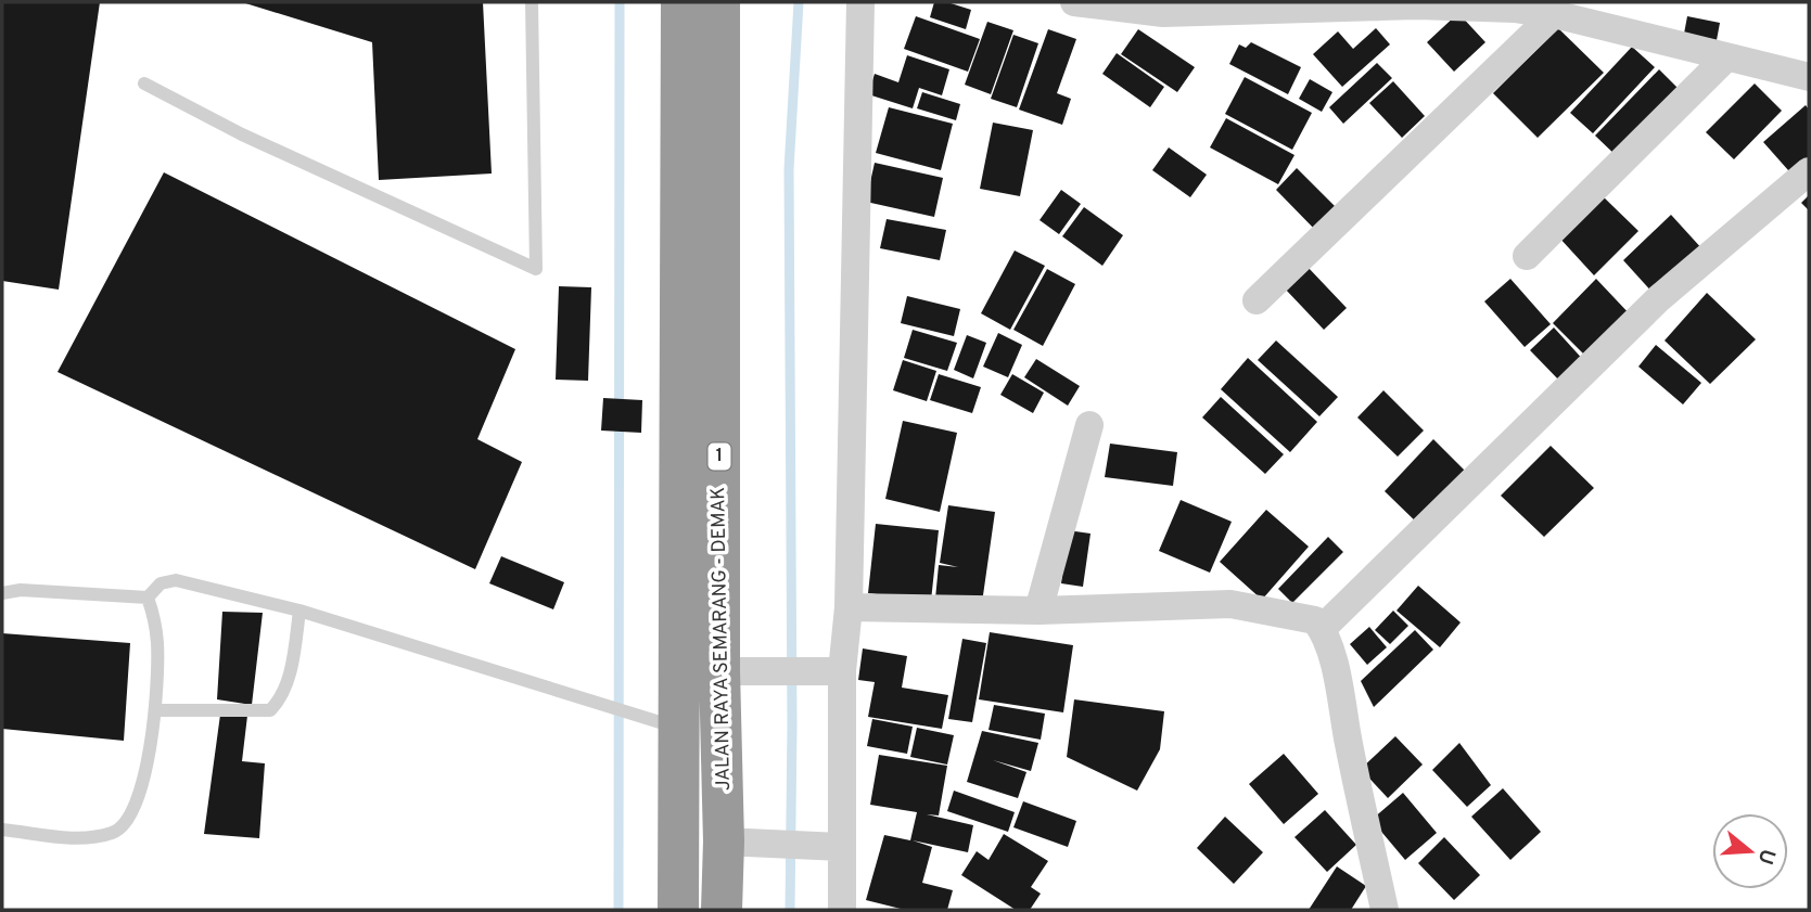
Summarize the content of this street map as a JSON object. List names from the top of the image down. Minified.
{"streets":{"highway":["1","JALAN RAYA SEMARANG - DEMAK"]},"north":"right"}
